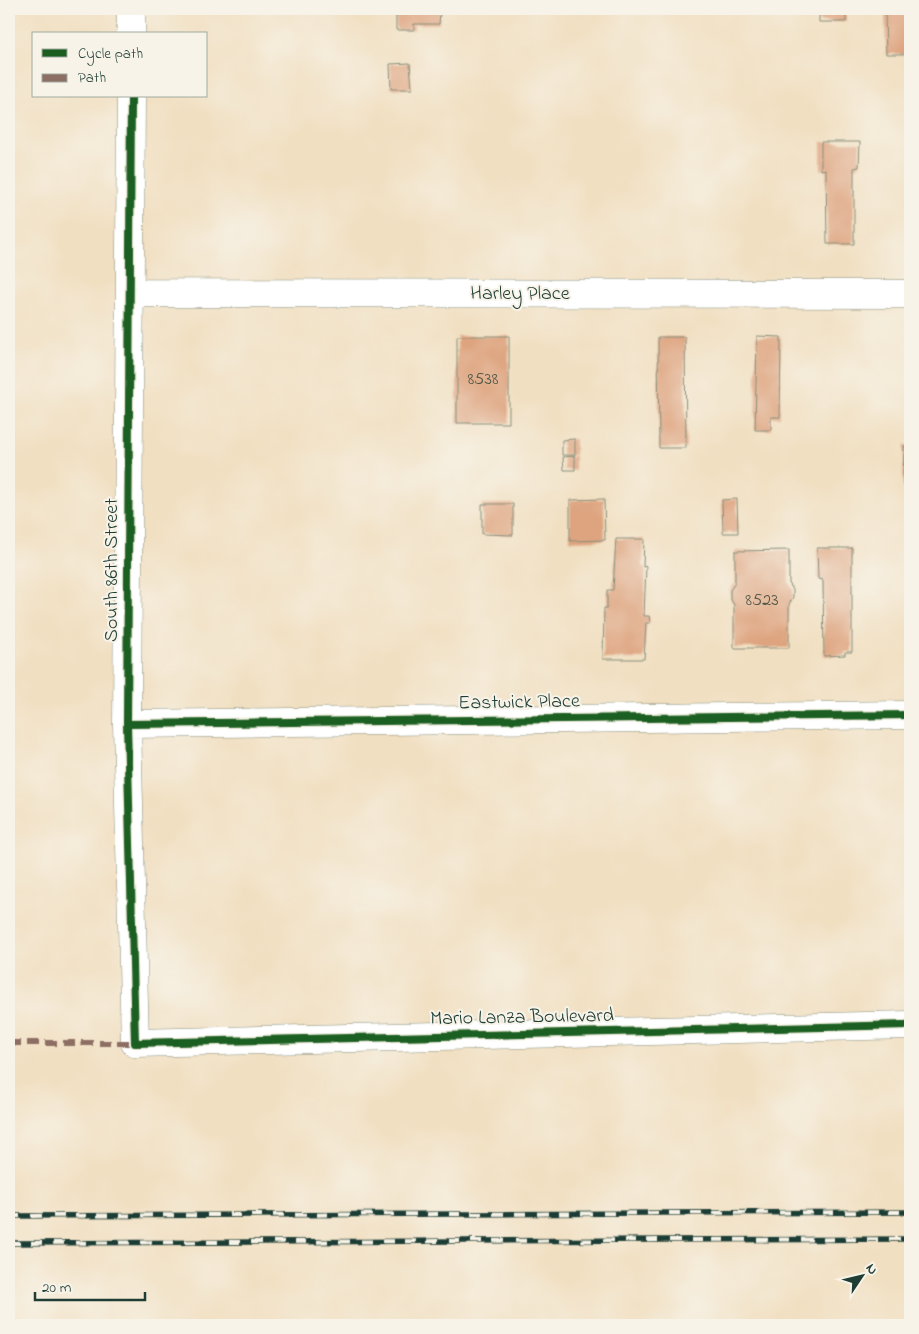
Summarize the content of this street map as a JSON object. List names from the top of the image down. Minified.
{"streets":{"street":["Harley Place","South 86th Street","Eastwick Place","Mario Lanza Boulevard"]},"crossings":[["Harley Place","South 86th Street"],["South 86th Street","Eastwick Place"],["South 86th Street","Mario Lanza Boulevard"]],"house_numbers":["8538","8523"],"legend":["Cycle path","Path"],"scale_bar":"20 m","north":"top right"}
